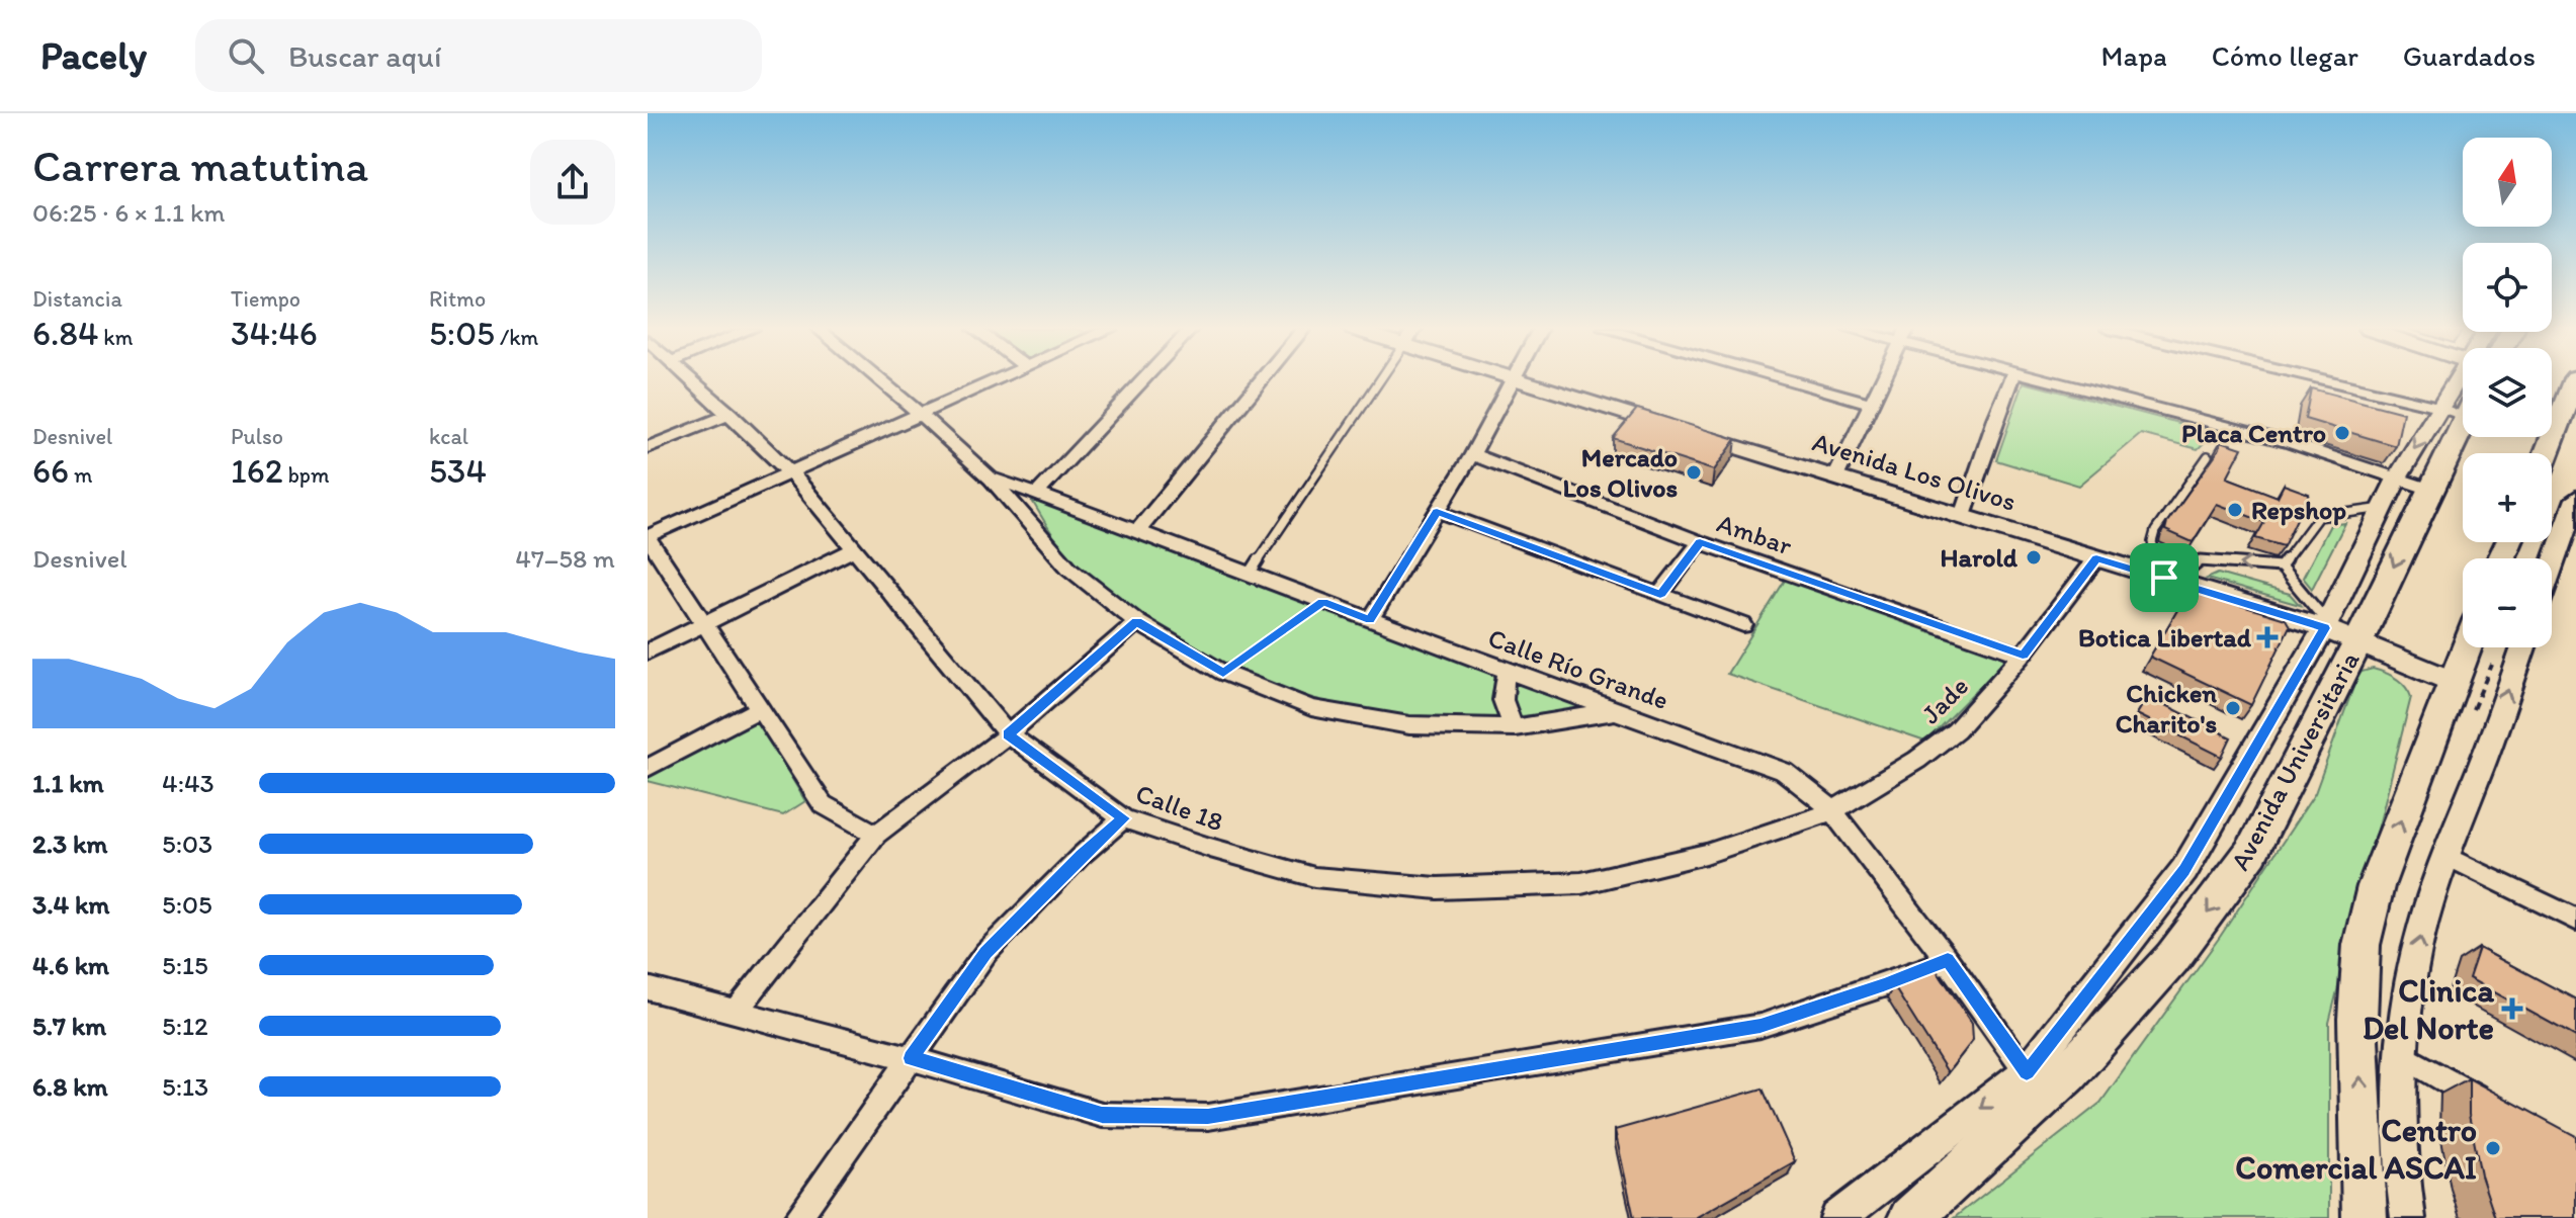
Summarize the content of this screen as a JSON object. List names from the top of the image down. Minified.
{"streets":{"main road":["Avenida Universitaria"],"street":["Avenida Los Olivos","Ambar","Calle Río Grande","Jade","Calle 18"]},"crossings":[["Avenida Los Olivos","Jade"],["Avenida Los Olivos","Avenida Universitaria"],["Ambar","Jade"],["Calle Río Grande","Jade"],["Calle Río Grande","Avenida Universitaria"],["Calle Río Grande","Calle 18"],["Jade","Calle 18"]],"places":{"other":["Placa Centro","Mercado Los Olivos","Repshop","Harold","Chicken Charito's","Centro Comercial ASCAI"],"health":["Botica Libertad","Clinica Del Norte"]},"north":"top","page":{"header":"Pacely","search":"Buscar aquí","nav":["Mapa","Cómo llegar","Guardados"],"heading":["Carrera matutina","06:25 · 6 × 1.1 km"],"map_buttons":["+","−"],"stats":[["Distancia","6.84 km"],["Tiempo","34:46"],["Ritmo","5:05 /km"],["Desnivel","66 m"],["Pulso","162 bpm"],["kcal","534"]],"chart":["Desnivel","47–58 m"],"list":[{"name":"1.1 km","note":"4:43"},{"name":"2.3 km","note":"5:03"},{"name":"3.4 km","note":"5:05"},{"name":"4.6 km","note":"5:15"},{"name":"5.7 km","note":"5:12"},{"name":"6.8 km","note":"5:13"}]}}
